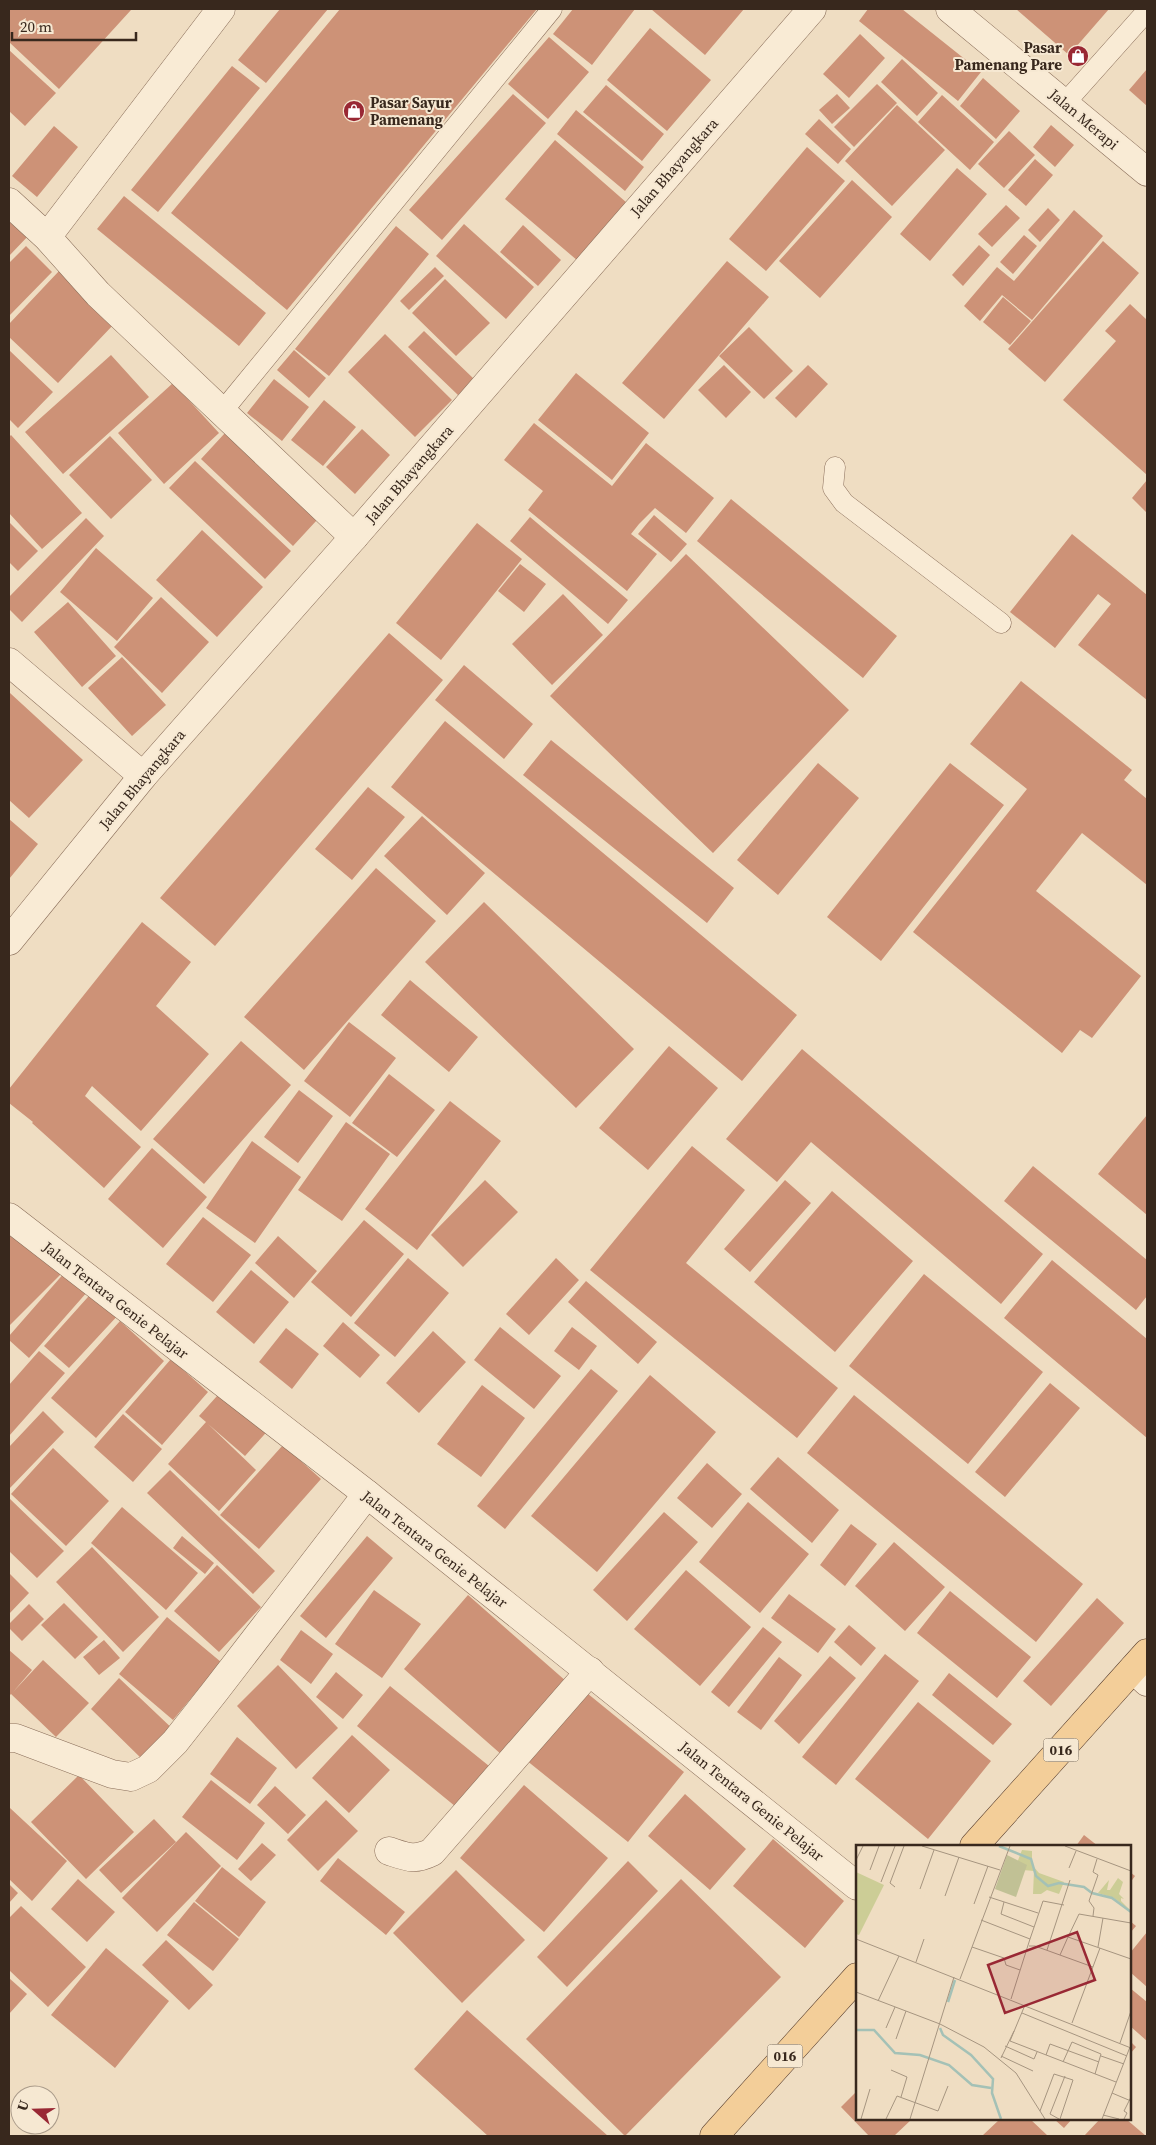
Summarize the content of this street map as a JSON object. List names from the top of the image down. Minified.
{"streets":{"main road":["016"],"street":["Jalan Merapi","Jalan Bhayangkara","Jalan Tentara Genie Pelajar"]},"places":{"shop":["Pasar Pamenang Pare","Pasar Sayur Pamenang"]},"scale_bar":"20 m","north":"left"}
